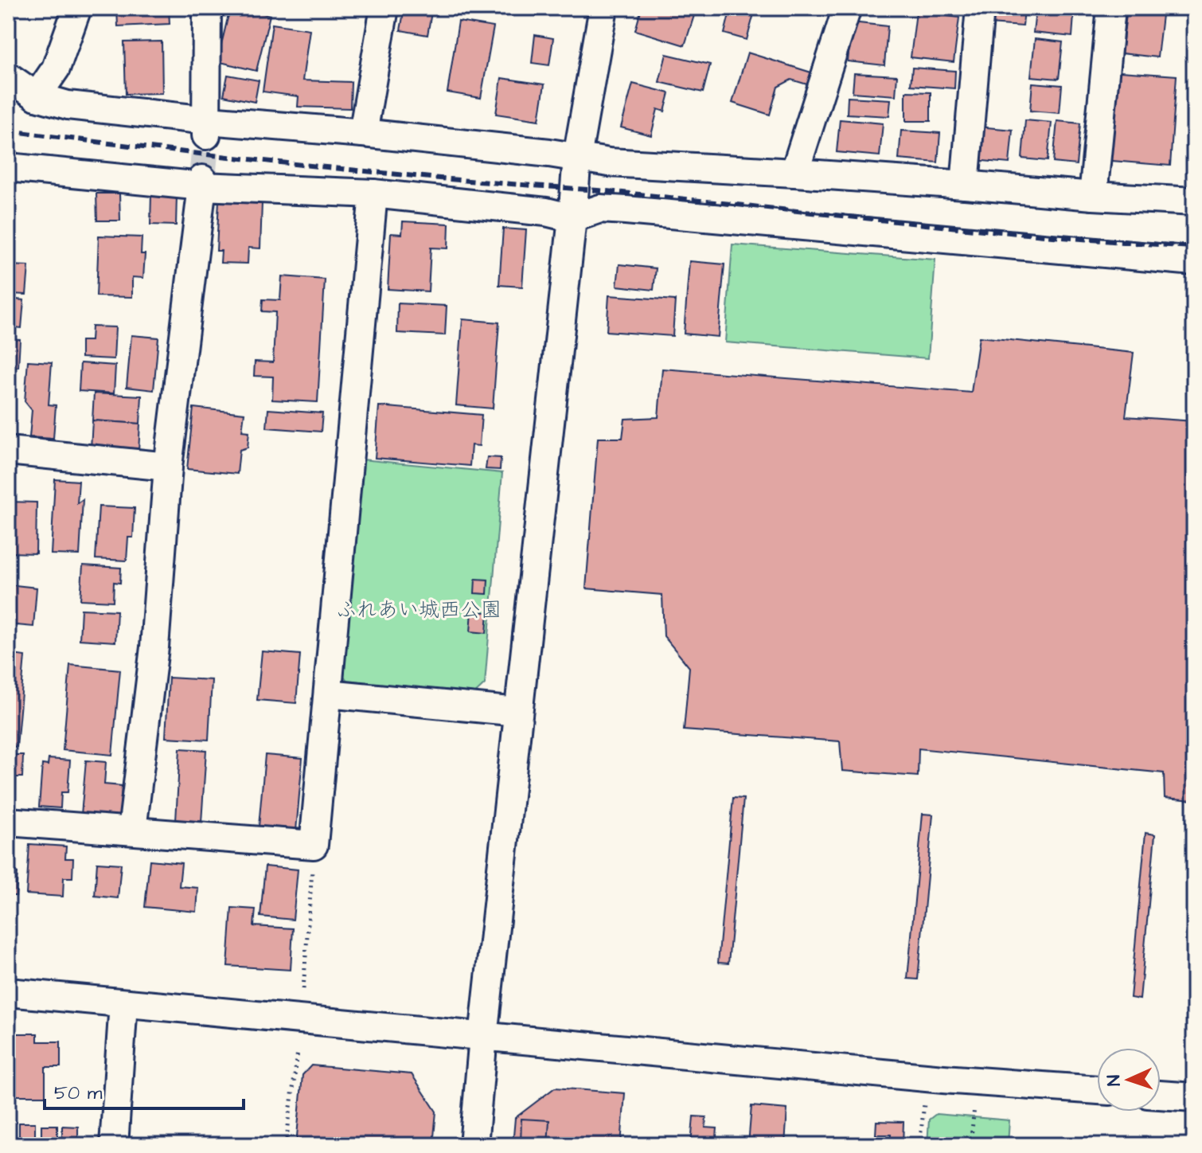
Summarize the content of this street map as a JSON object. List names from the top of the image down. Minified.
{"parks":["ふれあい城西公園"],"scale_bar":"50 m","north":"left"}
